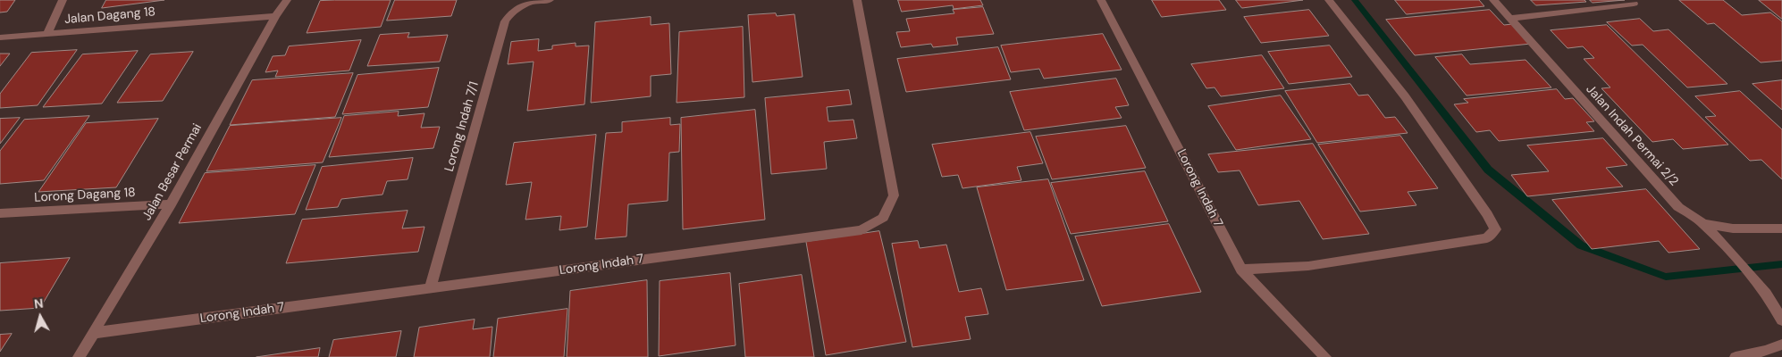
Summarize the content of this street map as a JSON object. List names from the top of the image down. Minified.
{"streets":{"street":["Jalan Dagang 18","Lorong Indah 7/1","Jalan Indah Permai 2/2","Jalan Besar Permai","Lorong Indah 7","Lorong Dagang 18"]},"crossings":[["Jalan Dagang 18","Jalan Besar Permai"],["Lorong Indah 7/1","Lorong Indah 7"],["Jalan Besar Permai","Lorong Indah 7"],["Jalan Besar Permai","Lorong Dagang 18"]],"north":"top"}
